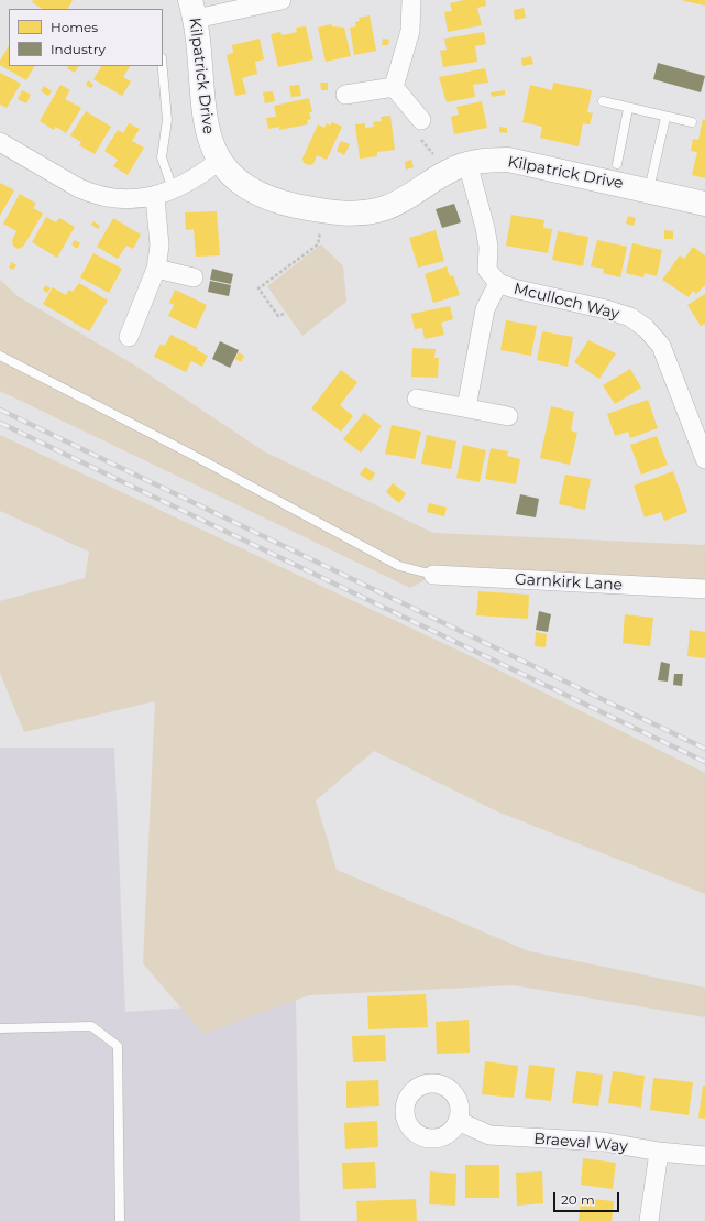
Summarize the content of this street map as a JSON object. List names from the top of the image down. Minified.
{"streets":{"street":["Kilpatrick Drive","Mculloch Way","Garnkirk Lane","Braeval Way"]},"legend":["Homes","Industry"],"scale_bar":"20 m"}
